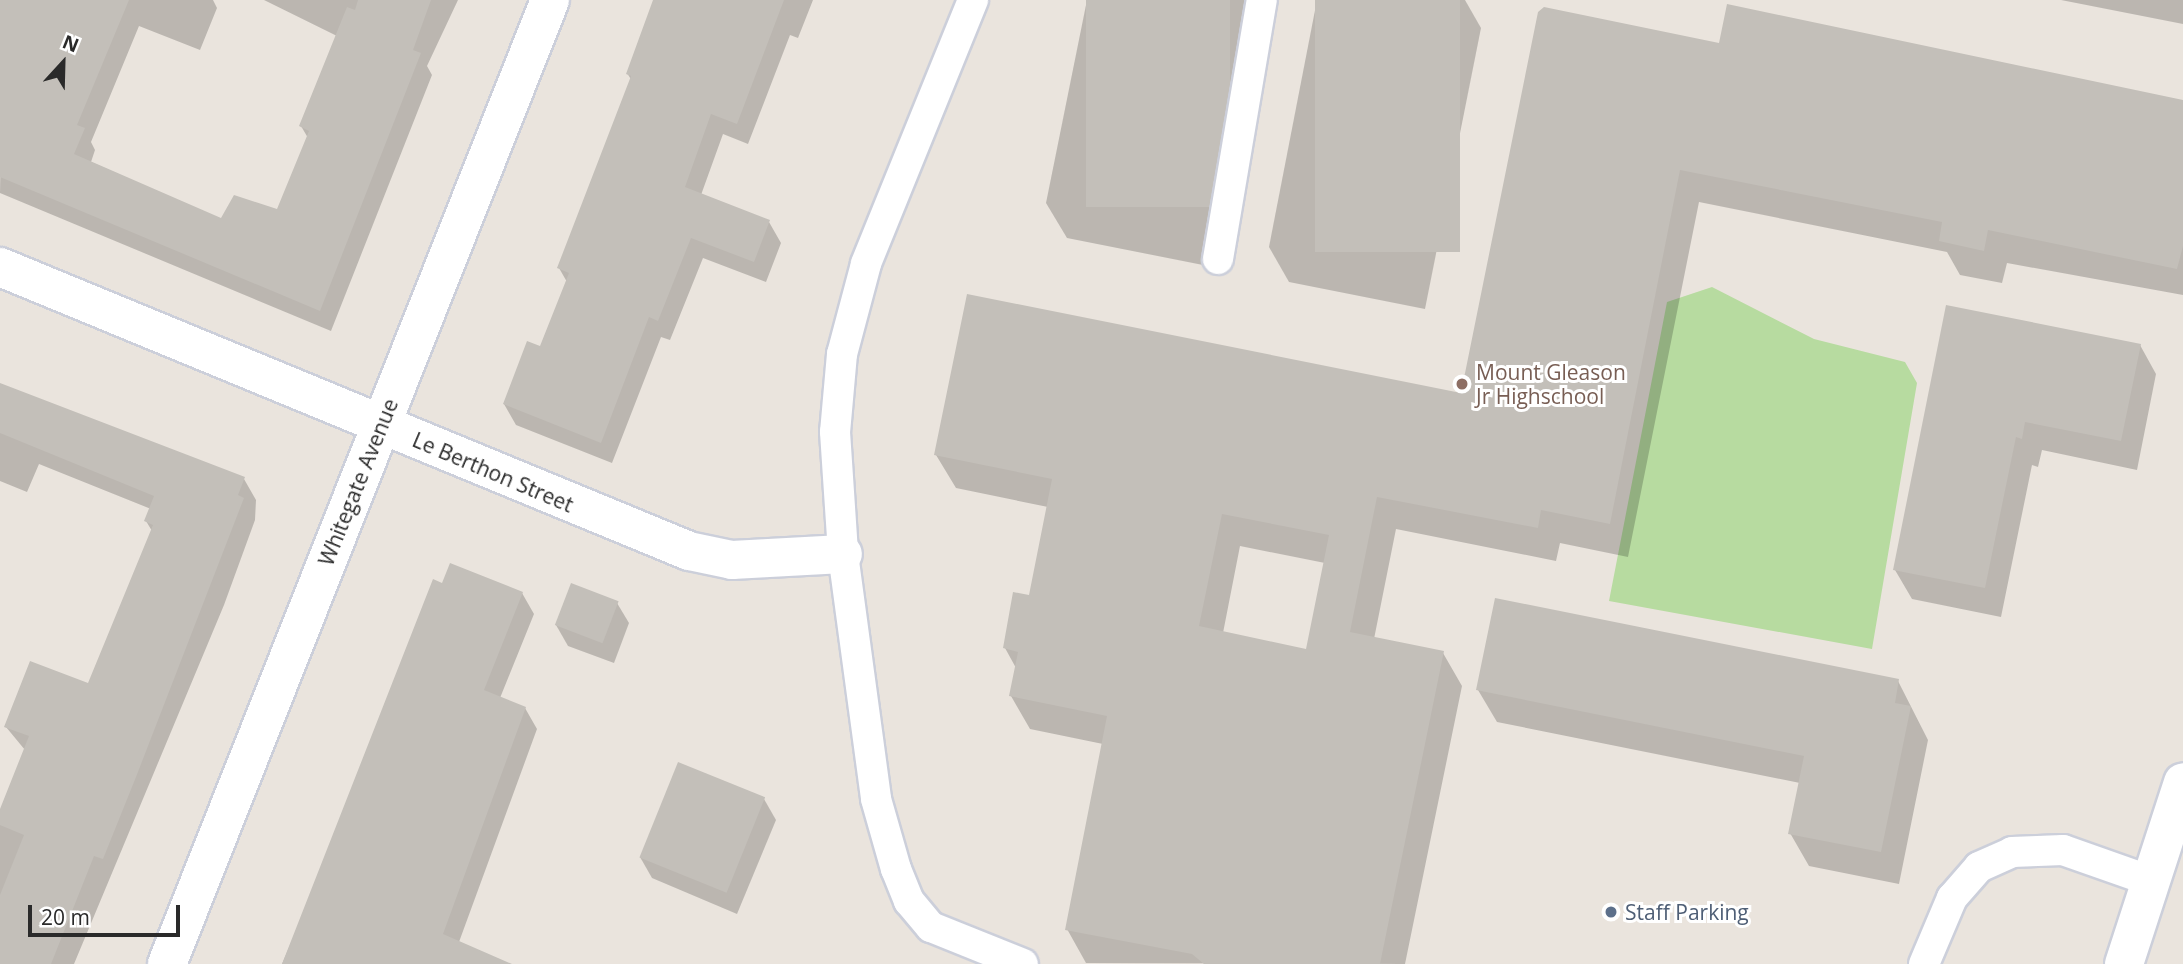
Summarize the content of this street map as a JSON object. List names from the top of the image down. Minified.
{"streets":{"street":["Le Berthon Street","Whitegate Avenue"]},"crossings":[["Le Berthon Street","Whitegate Avenue"]],"places":["Mount Gleason Jr Highschool","Staff Parking"],"scale_bar":"20 m","north":"top"}
